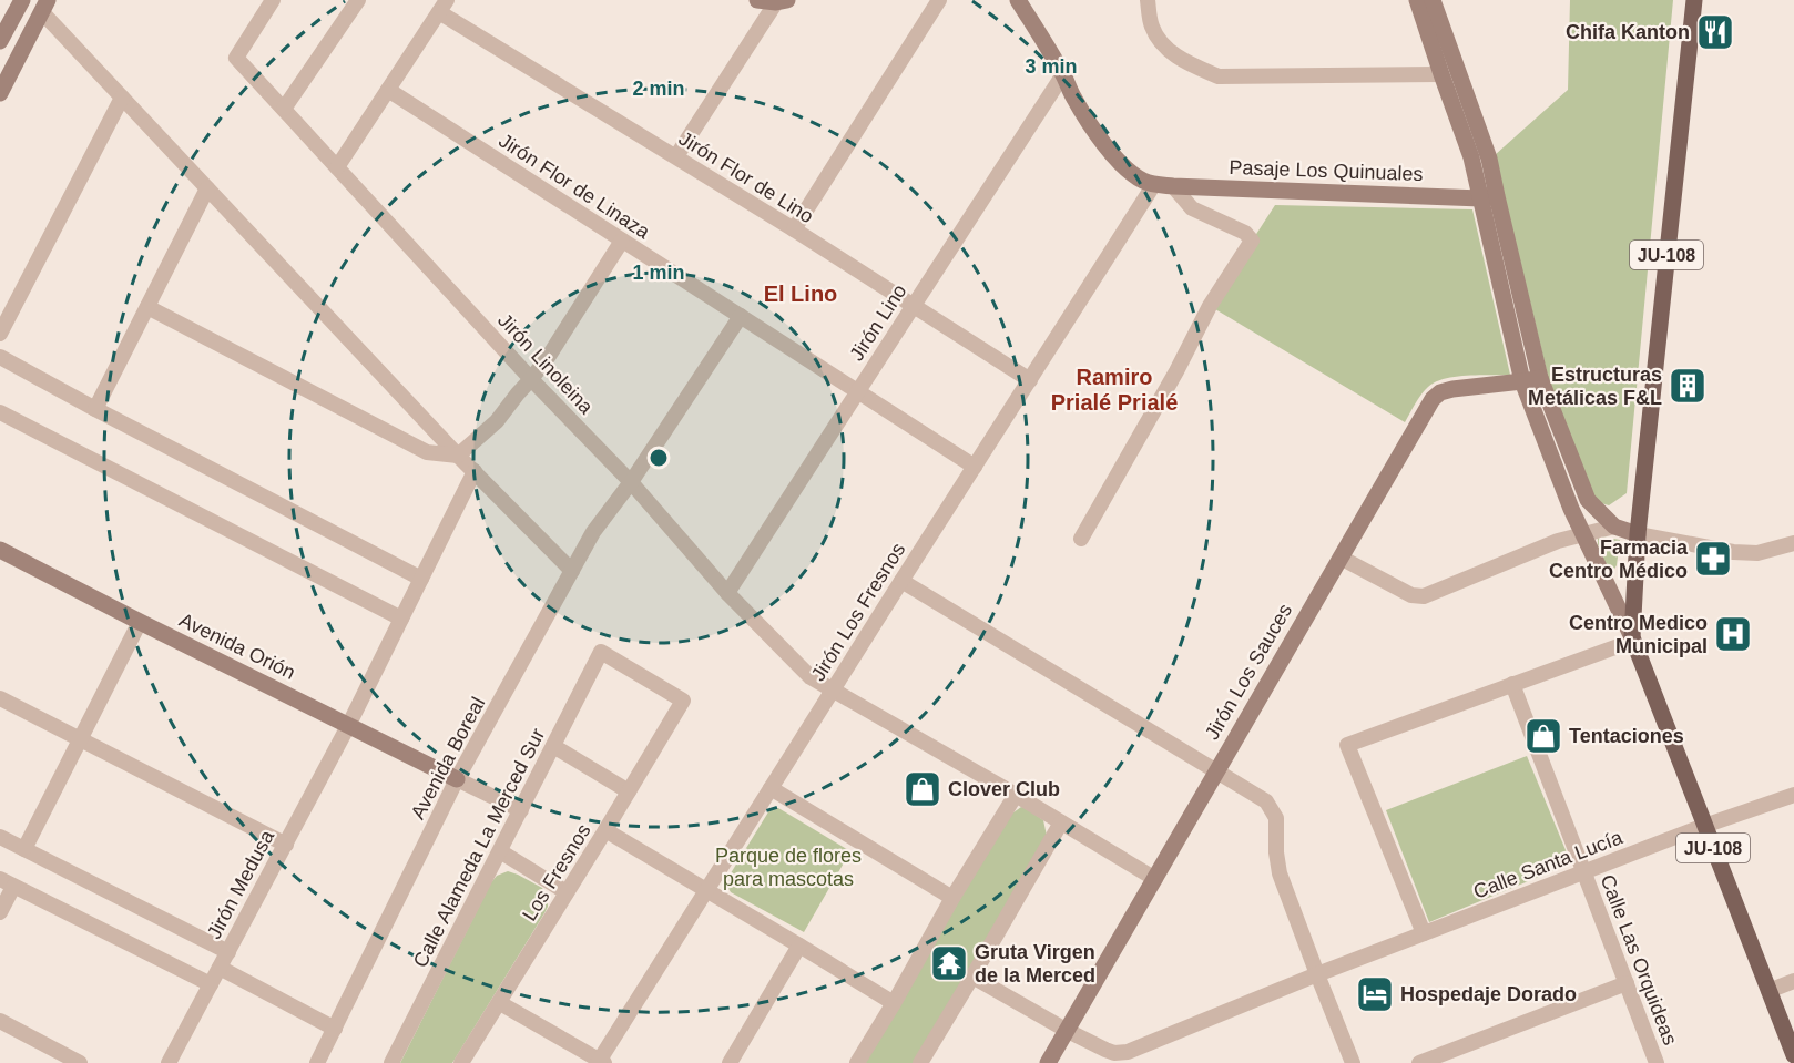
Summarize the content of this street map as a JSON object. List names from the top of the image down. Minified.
{"streets":{"main road":["JU-108"],"street":["Pasaje Los Quinuales","Jirón Flor de Lino","Jirón Flor de Linaza","Jirón Lino","Jirón Linoleina","Jirón Los Fresnos","Avenida Orión","Jirón Los Sauces","Avenida Boreal","Calle Alameda La Merced Sur","Calle Santa Lucía","Los Fresnos","Jirón Medusa","Calle Las Orquideas"]},"crossings":[["Pasaje Los Quinuales","Jirón Los Fresnos"],["Jirón Flor de Lino","Jirón Lino"],["Jirón Flor de Lino","Jirón Los Fresnos"],["Jirón Flor de Linaza","Jirón Lino"],["Jirón Flor de Linaza","Jirón Los Fresnos"],["Jirón Flor de Linaza","Avenida Boreal"],["JU-108","Calle Santa Lucía"],["Jirón Lino","Jirón Linoleina"],["Jirón Linoleina","Jirón Los Fresnos"],["Jirón Linoleina","Jirón Los Sauces"],["Jirón Linoleina","Avenida Boreal"],["Avenida Orión","Avenida Boreal"],["Avenida Orión","Jirón Medusa"],["Jirón Los Sauces","Calle Santa Lucía"],["Calle Alameda La Merced Sur","Los Fresnos"],["Calle Santa Lucía","Calle Las Orquideas"]],"districts":["El Lino","Ramiro Prialé Prialé"],"parks":["Parque de flores para mascotas"],"places":{"restaurant":["Chifa Kanton"],"building":["Estructuras Metálicas F&L"],"pharmacy":["Farmacia Centro Médico"],"hospital":["Centro Medico Municipal"],"shop":["Tentaciones","Clover Club"],"temple":["Gruta Virgen de la Merced"],"hotel":["Hospedaje Dorado"]},"rings":["3 min","2 min","1 min"]}
